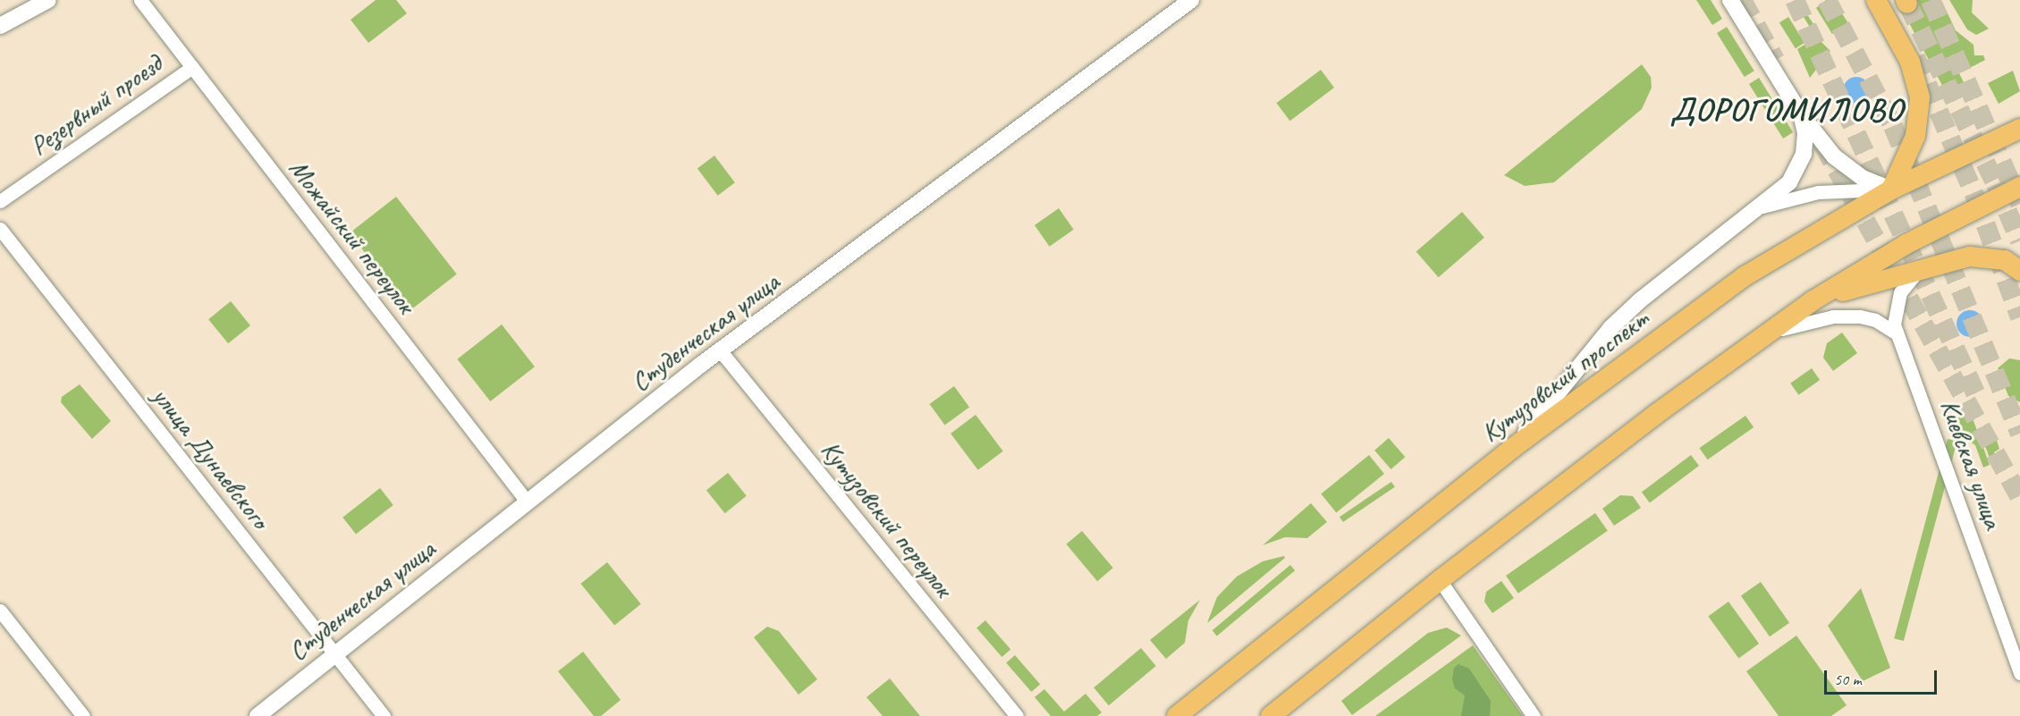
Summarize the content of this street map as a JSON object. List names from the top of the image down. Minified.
{"streets":{"main road":["Кутузовский проспект"],"street":["Резервный проезд","Можайский переулок","Студенческая улица","улица Дунаевского","Киевская улица","Кутузовский переулок"]},"crossings":[["Резервный проезд","Можайский переулок"],["Можайский переулок","Студенческая улица"],["Студенческая улица","улица Дунаевского"],["Студенческая улица","Кутузовский переулок"]],"districts":["ДОРОГОМИЛОВО"],"scale_bar":"50 m"}
